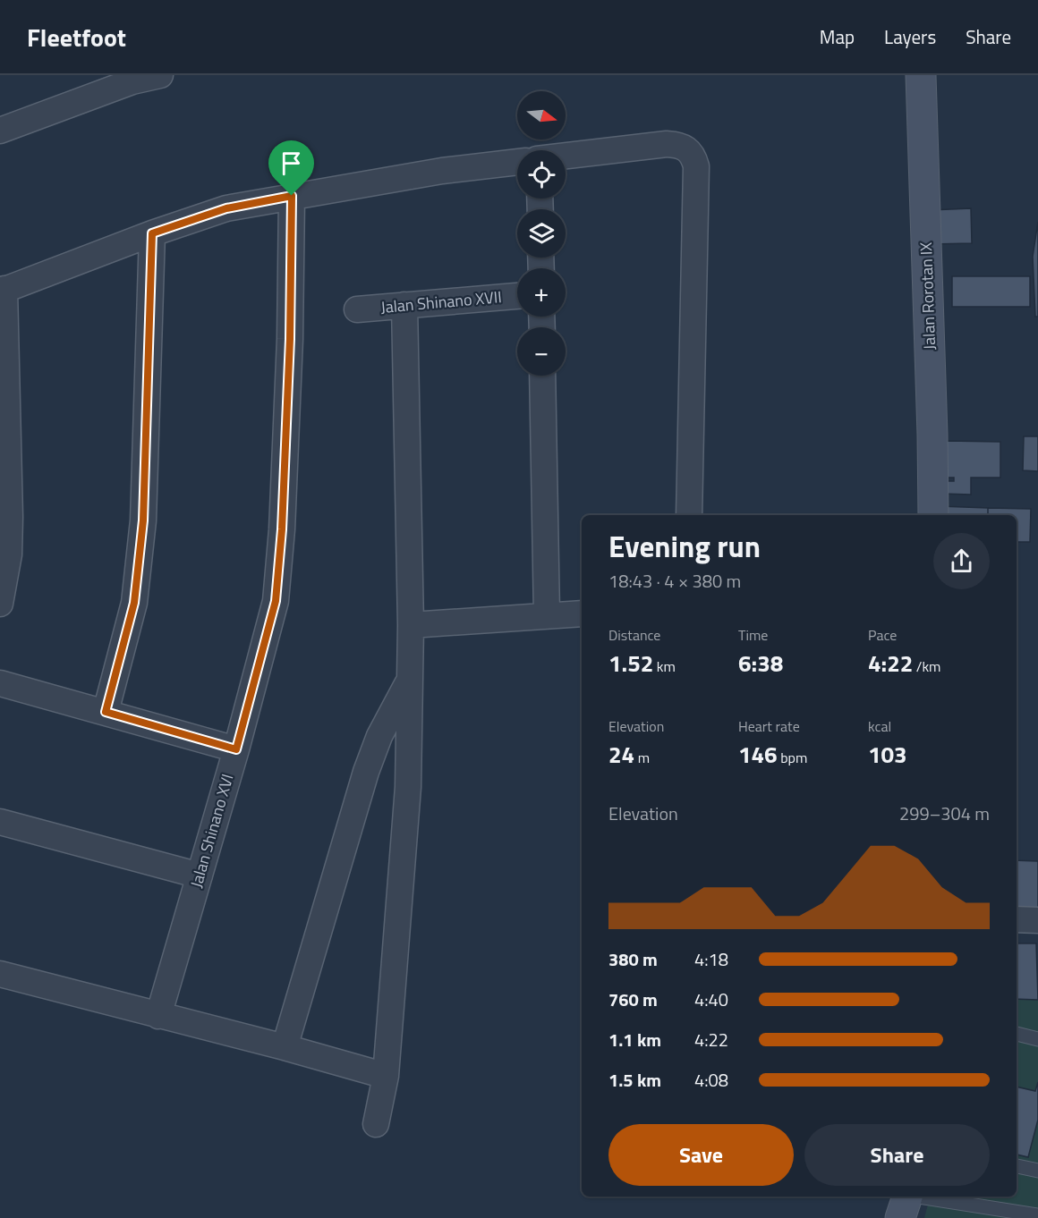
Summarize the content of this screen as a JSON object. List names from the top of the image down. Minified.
{"streets":{"street":["Jalan Rorotan IX","Jalan Shinano XVII","Jalan Shinano XVI"]},"north":"right","page":{"header":"Fleetfoot","nav":["Map","Layers","Share"],"map_buttons":["+","−"],"heading":["Evening run","18:43 · 4 × 380 m"],"stats":[["Distance","1.52 km"],["Time","6:38"],["Pace","4:22 /km"],["Elevation","24 m"],["Heart rate","146 bpm"],["kcal","103"]],"chart":["Elevation","299–304 m"],"list":[{"name":"380 m","note":"4:18"},{"name":"760 m","note":"4:40"},{"name":"1.1 km","note":"4:22"},{"name":"1.5 km","note":"4:08"}],"buttons":["Save","Share"]}}
